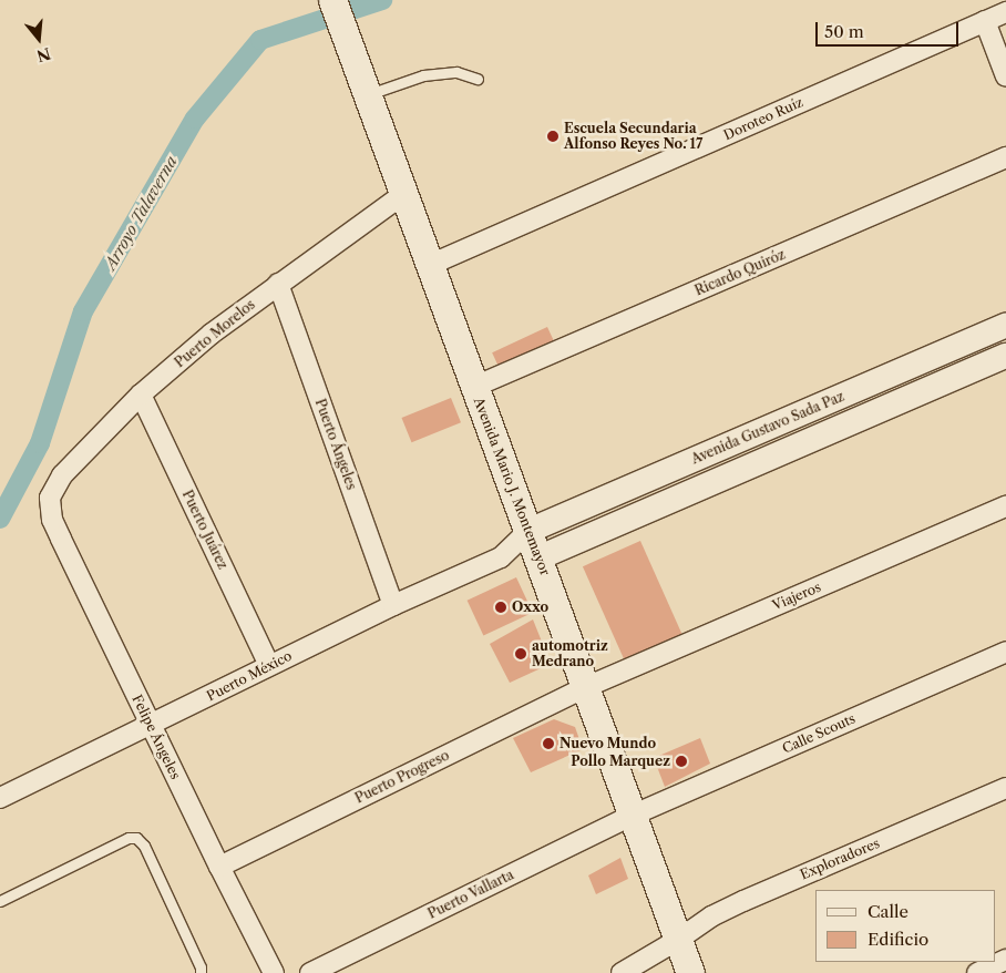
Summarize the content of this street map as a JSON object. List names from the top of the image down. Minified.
{"streets":{"main road":["Avenida Mario J. Montemayor"],"street":["Doroteo Ruíz","Ricardo Quiróz","Puerto Morelos","Avenida Gustavo Sada Paz","Puerto Ángeles","Puerto Juárez","Viajeros","Puerto México","Calle Scouts","Felipe Ángeles","Puerto Progreso","Exploradores","Puerto Vallarta"]},"crossings":[["Doroteo Ruíz","Avenida Mario J. Montemayor"],["Ricardo Quiróz","Avenida Mario J. Montemayor"],["Puerto Morelos","Puerto Ángeles"],["Puerto Morelos","Avenida Mario J. Montemayor"],["Puerto Morelos","Puerto Juárez"],["Puerto Morelos","Felipe Ángeles"],["Avenida Gustavo Sada Paz","Avenida Mario J. Montemayor"],["Avenida Gustavo Sada Paz","Puerto México"],["Puerto Ángeles","Puerto México"],["Avenida Mario J. Montemayor","Viajeros"],["Avenida Mario J. Montemayor","Puerto México"],["Avenida Mario J. Montemayor","Calle Scouts"],["Avenida Mario J. Montemayor","Puerto Progreso"],["Avenida Mario J. Montemayor","Exploradores"],["Avenida Mario J. Montemayor","Puerto Vallarta"],["Puerto Juárez","Puerto México"],["Viajeros","Puerto Progreso"],["Puerto México","Felipe Ángeles"],["Calle Scouts","Puerto Vallarta"],["Felipe Ángeles","Puerto Progreso"]],"water":["Arroyo Talaverna"],"places":["Escuela Secundaria Alfonso Reyes No. 17","Oxxo","automotriz Medrano","Nuevo Mundo","Pollo Marquez"],"legend":["Calle","Edificio"],"scale_bar":"50 m","north":"bottom"}
